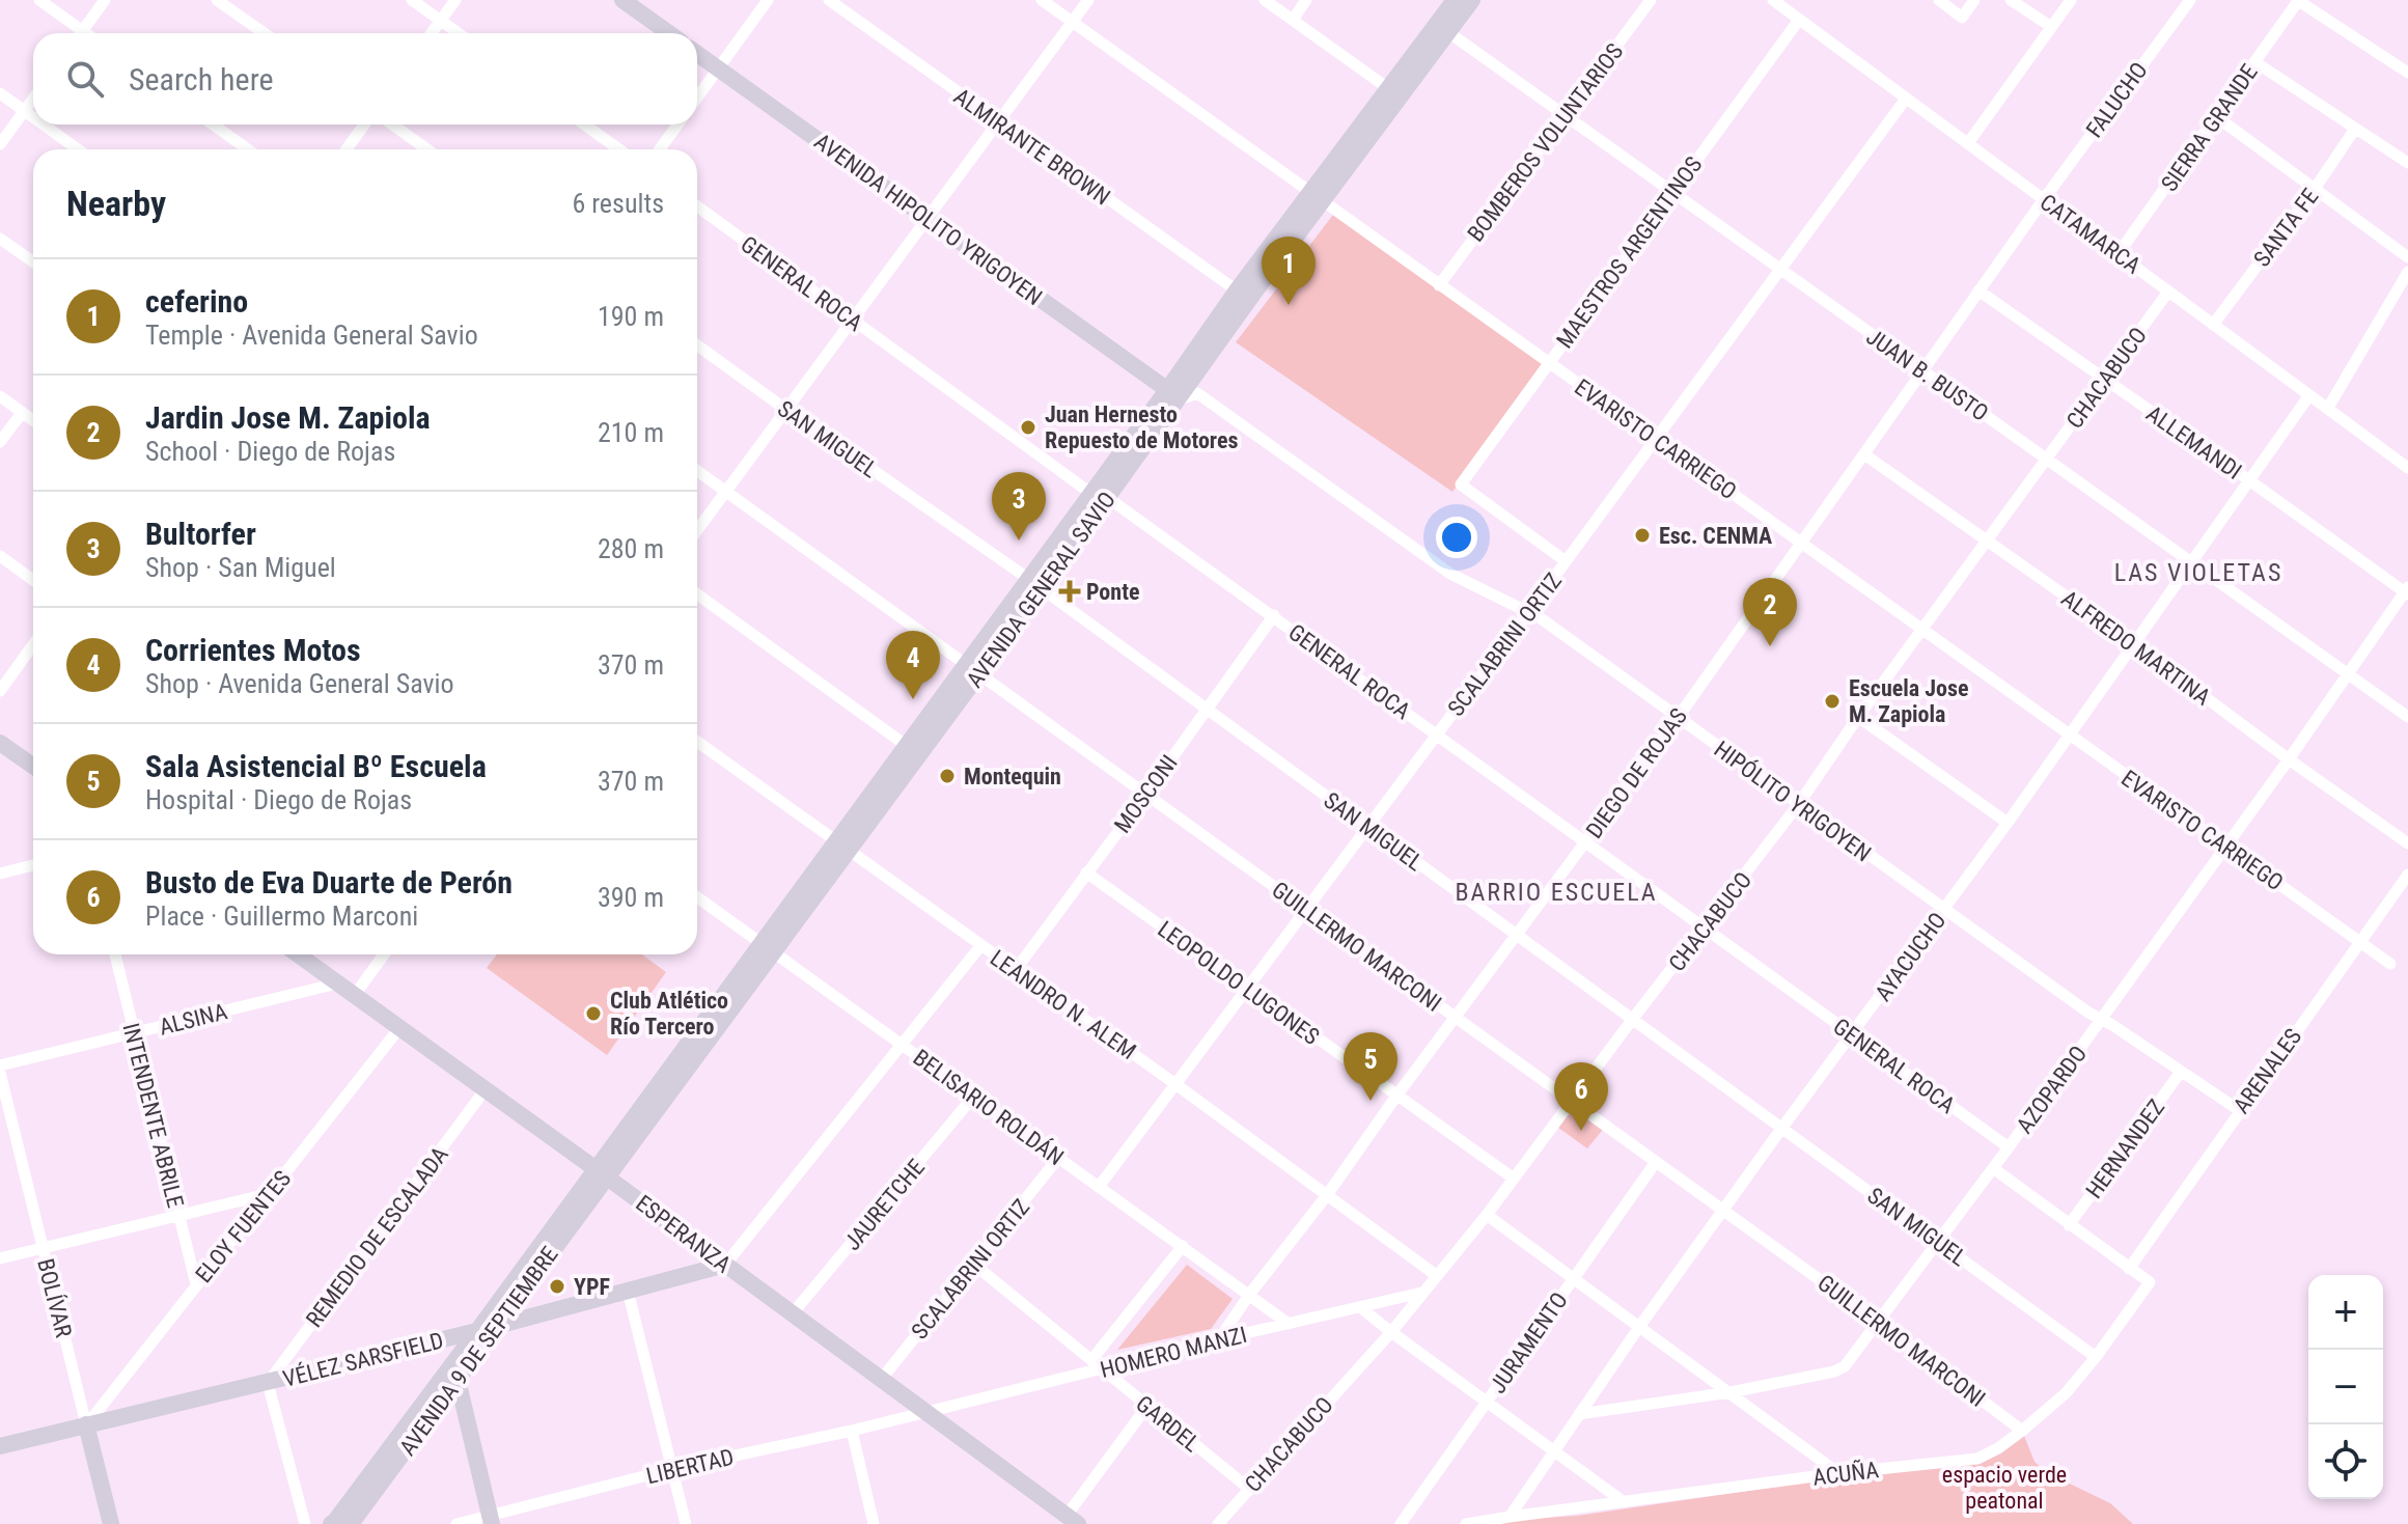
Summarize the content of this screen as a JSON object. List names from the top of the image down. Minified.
{"streets":{"main road":["AVENIDA HIPOLITO YRIGOYEN","AVENIDA GENERAL SAVIO","ESPERANZA","BOLÍVAR","AVENIDA 9 DE SEPTIEMBRE","VÉLEZ SARSFIELD"],"street":["FALUCHO","SIERRA GRANDE","BOMBEROS VOLUNTARIOS","ALMIRANTE BROWN","SANTA FE","CATAMARCA","MAESTROS ARGENTINOS","GENERAL ROCA","JUAN B. BUSTO","CHACABUCO","SAN MIGUEL","EVARISTO CARRIEGO","ALLEMANDI","SCALABRINI ORTIZ","ALFREDO MARTINA","DIEGO DE ROJAS","MOSCONI","HIPÓLITO YRIGOYEN","GUILLERMO MARCONI","AYACUCHO","LEOPOLDO LUGONES","LEANDRO N. ALEM","ALSINA","ARENALES","AZOPARDO","BELISARIO ROLDÁN","INTENDENTE ABRILE","HERNANDEZ","JAURETCHE","ELOY FUENTES","REMEDIO DE ESCALADA","JURAMENTO","HOMERO MANZI","GARDEL","LIBERTAD","ACUÑA"]},"crossings":[["FALUCHO","CATAMARCA"],["FALUCHO","DIEGO DE ROJAS"],["SIERRA GRANDE","CATAMARCA"],["BOMBEROS VOLUNTARIOS","JUAN B. BUSTO"],["BOMBEROS VOLUNTARIOS","EVARISTO CARRIEGO"],["ALMIRANTE BROWN","AVENIDA GENERAL SAVIO"],["AVENIDA HIPOLITO YRIGOYEN","AVENIDA GENERAL SAVIO"],["AVENIDA HIPOLITO YRIGOYEN","HIPÓLITO YRIGOYEN"],["SANTA FE","CATAMARCA"],["CATAMARCA","MAESTROS ARGENTINOS"],["CATAMARCA","CHACABUCO"],["CATAMARCA","SCALABRINI ORTIZ"],["CATAMARCA","DIEGO DE ROJAS"],["CATAMARCA","AYACUCHO"],["MAESTROS ARGENTINOS","JUAN B. BUSTO"],["MAESTROS ARGENTINOS","EVARISTO CARRIEGO"],["MAESTROS ARGENTINOS","SCALABRINI ORTIZ"],["GENERAL ROCA","CHACABUCO"],["GENERAL ROCA","AVENIDA GENERAL SAVIO"],["GENERAL ROCA","SCALABRINI ORTIZ"],["GENERAL ROCA","DIEGO DE ROJAS"],["GENERAL ROCA","MOSCONI"],["GENERAL ROCA","AYACUCHO"],["GENERAL ROCA","AZOPARDO"],["JUAN B. BUSTO","CHACABUCO"],["JUAN B. BUSTO","AVENIDA GENERAL SAVIO"],["JUAN B. BUSTO","SCALABRINI ORTIZ"],["JUAN B. BUSTO","DIEGO DE ROJAS"],["JUAN B. BUSTO","AYACUCHO"],["JUAN B. BUSTO","AZOPARDO"],["CHACABUCO","SAN MIGUEL"],["CHACABUCO","EVARISTO CARRIEGO"],["CHACABUCO","ALLEMANDI"],["CHACABUCO","ALFREDO MARTINA"],["CHACABUCO","HIPÓLITO YRIGOYEN"],["CHACABUCO","GUILLERMO MARCONI"],["CHACABUCO","LEOPOLDO LUGONES"],["CHACABUCO","LEANDRO N. ALEM"],["CHACABUCO","HOMERO MANZI"],["CHACABUCO","GARDEL"],["SAN MIGUEL","AVENIDA GENERAL SAVIO"],["SAN MIGUEL","SCALABRINI ORTIZ"],["SAN MIGUEL","DIEGO DE ROJAS"],["SAN MIGUEL","MOSCONI"],["SAN MIGUEL","AYACUCHO"],["SAN MIGUEL","AZOPARDO"],["SAN MIGUEL","ACUÑA"],["EVARISTO CARRIEGO","AVENIDA GENERAL SAVIO"],["EVARISTO CARRIEGO","SCALABRINI ORTIZ"],["EVARISTO CARRIEGO","DIEGO DE ROJAS"],["EVARISTO CARRIEGO","AYACUCHO"],["EVARISTO CARRIEGO","ARENALES"],["EVARISTO CARRIEGO","AZOPARDO"],["ALLEMANDI","DIEGO DE ROJAS"],["ALLEMANDI","AYACUCHO"],["ALLEMANDI","AZOPARDO"],["AVENIDA GENERAL SAVIO","HIPÓLITO YRIGOYEN"],["AVENIDA GENERAL SAVIO","GUILLERMO MARCONI"],["AVENIDA GENERAL SAVIO","LEANDRO N. ALEM"],["AVENIDA GENERAL SAVIO","BELISARIO ROLDÁN"],["AVENIDA GENERAL SAVIO","ESPERANZA"],["AVENIDA GENERAL SAVIO","AVENIDA 9 DE SEPTIEMBRE"],["SCALABRINI ORTIZ","HIPÓLITO YRIGOYEN"],["SCALABRINI ORTIZ","GUILLERMO MARCONI"],["SCALABRINI ORTIZ","LEOPOLDO LUGONES"],["SCALABRINI ORTIZ","LEANDRO N. ALEM"],["SCALABRINI ORTIZ","BELISARIO ROLDÁN"],["SCALABRINI ORTIZ","ESPERANZA"],["SCALABRINI ORTIZ","GARDEL"],["ALFREDO MARTINA","DIEGO DE ROJAS"],["ALFREDO MARTINA","AYACUCHO"],["ALFREDO MARTINA","AZOPARDO"],["DIEGO DE ROJAS","HIPÓLITO YRIGOYEN"],["DIEGO DE ROJAS","GUILLERMO MARCONI"],["DIEGO DE ROJAS","LEOPOLDO LUGONES"],["DIEGO DE ROJAS","LEANDRO N. ALEM"],["DIEGO DE ROJAS","BELISARIO ROLDÁN"],["DIEGO DE ROJAS","HOMERO MANZI"],["MOSCONI","GUILLERMO MARCONI"],["MOSCONI","LEOPOLDO LUGONES"],["MOSCONI","LEANDRO N. ALEM"],["HIPÓLITO YRIGOYEN","AYACUCHO"],["HIPÓLITO YRIGOYEN","ARENALES"],["HIPÓLITO YRIGOYEN","AZOPARDO"],["HIPÓLITO YRIGOYEN","HERNANDEZ"],["GUILLERMO MARCONI","AYACUCHO"],["GUILLERMO MARCONI","AZOPARDO"],["GUILLERMO MARCONI","JURAMENTO"],["GUILLERMO MARCONI","ACUÑA"],["AYACUCHO","AZOPARDO"],["AYACUCHO","ACUÑA"],["ALSINA","INTENDENTE ABRILE"],["ALSINA","ESPERANZA"],["ARENALES","ACUÑA"],["BELISARIO ROLDÁN","JAURETCHE"],["BELISARIO ROLDÁN","HOMERO MANZI"],["INTENDENTE ABRILE","ELOY FUENTES"],["JAURETCHE","ESPERANZA"],["ELOY FUENTES","ESPERANZA"],["ELOY FUENTES","BOLÍVAR"],["ELOY FUENTES","VÉLEZ SARSFIELD"],["ESPERANZA","REMEDIO DE ESCALADA"],["ESPERANZA","AVENIDA 9 DE SEPTIEMBRE"],["ESPERANZA","HOMERO MANZI"],["ESPERANZA","VÉLEZ SARSFIELD"],["ESPERANZA","LIBERTAD"],["REMEDIO DE ESCALADA","VÉLEZ SARSFIELD"],["BOLÍVAR","VÉLEZ SARSFIELD"],["AVENIDA 9 DE SEPTIEMBRE","VÉLEZ SARSFIELD"],["HOMERO MANZI","GARDEL"],["HOMERO MANZI","LIBERTAD"]],"districts":["LAS VIOLETAS","BARRIO ESCUELA"],"parks":["espacio verde peatonal"],"places":{"other":["Juan Hernesto Repuesto de Motores","Esc. CENMA","Escuela Jose M. Zapiola","Montequin","Club Atlético Río Tercero","YPF"],"health":["Ponte"]},"page":{"search":"Search here","heading":["Nearby","6 results"],"pins":["1","3","2","4","5","6"],"list":[{"mark":"1","name":"ceferino","note":"Temple · Avenida General Savio","value":"190 m"},{"mark":"2","name":"Jardin Jose M. Zapiola","note":"School · Diego de Rojas","value":"210 m"},{"mark":"3","name":"Bultorfer","note":"Shop · San Miguel","value":"280 m"},{"mark":"4","name":"Corrientes Motos","note":"Shop · Avenida General Savio","value":"370 m"},{"mark":"5","name":"Sala Asistencial Bº Escuela","note":"Hospital · Diego de Rojas","value":"370 m"},{"mark":"6","name":"Busto de Eva Duarte de Perón","note":"Place · Guillermo Marconi","value":"390 m"}],"map_buttons":["+","−"]}}
